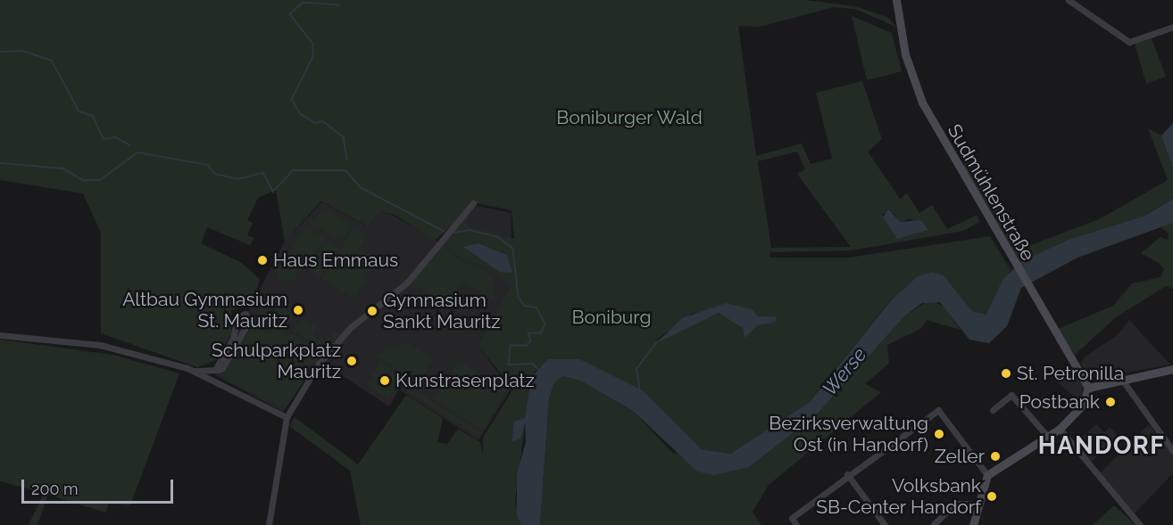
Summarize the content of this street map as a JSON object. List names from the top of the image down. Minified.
{"streets":{"street":["Sudmühlenstraße"]},"districts":["HANDORF"],"water":["Werse"],"parks":["Boniburger Wald","Boniburg"],"places":["Haus Emmaus","Altbau Gymnasium St. Mauritz","Gymnasium Sankt Mauritz","Schulparkplatz Mauritz","St. Petronilla","Kunstrasenplatz","Postbank","Bezirksverwaltung Ost (in Handorf)","Zeller","Volksbank SB-Center Handorf"],"scale_bar":"200 m"}
